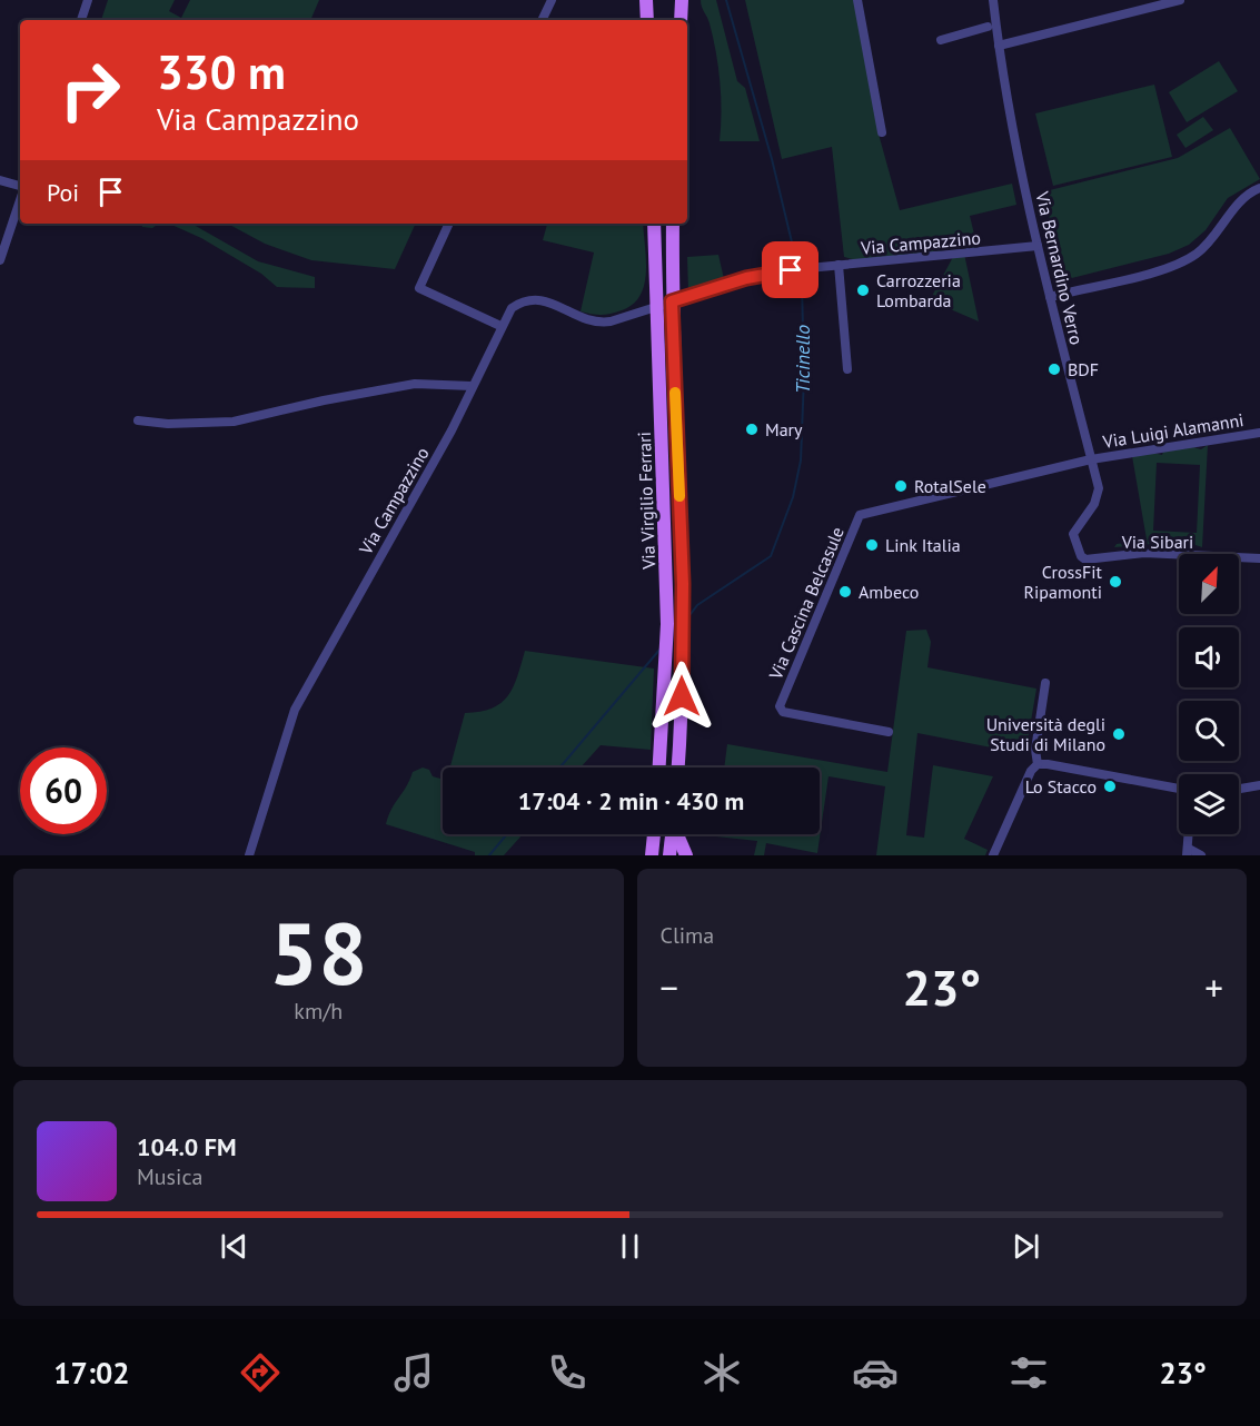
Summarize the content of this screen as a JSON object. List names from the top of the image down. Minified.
{"streets":{"main road":["Via Virgilio Ferrari"],"street":["Via Campazzino","Via Bernardino Verro","Via Luigi Alamanni","Via Sibari","Via Cascina Belcasule"]},"crossings":[["Via Campazzino","Via Bernardino Verro"],["Via Campazzino","Via Virgilio Ferrari"],["Via Bernardino Verro","Via Luigi Alamanni"],["Via Bernardino Verro","Via Sibari"],["Via Bernardino Verro","Via Cascina Belcasule"],["Via Luigi Alamanni","Via Cascina Belcasule"]],"water":["Ticinello"],"places":["Carrozzeria Lombarda","BDF","Mary","RotalSele","Link Italia","CrossFit Ripamonti","Ambeco","Università degli Studi di Milano","Lo Stacco"],"north":"top right","page":{"turn":["330 m","Via Campazzino"],"then":"Poi","limit":"60","trip":"17:04 · 2 min · 430 m","tile":[["58","km/h"],"Clima"],"heat":["−","23°","+"],"song":["104.0 FM","Musica"],"tabs":["17:02","23°"]}}
